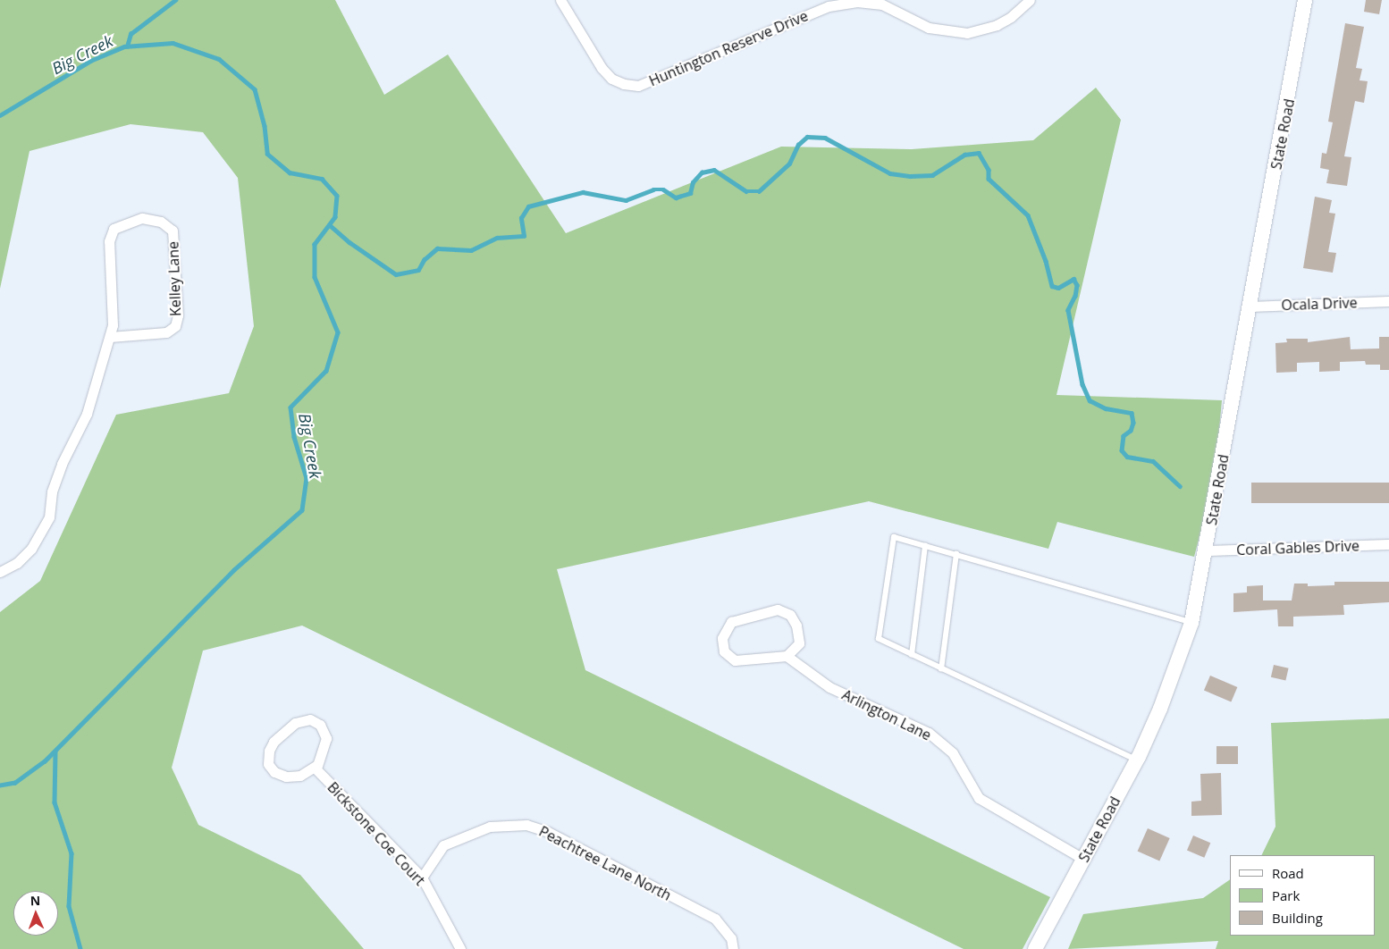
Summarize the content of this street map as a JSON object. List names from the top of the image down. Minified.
{"streets":{"main road":["State Road"],"street":["Huntington Reserve Drive","Kelley Lane","Ocala Drive","Coral Gables Drive","Arlington Lane","Bickstone Coe Court","Peachtree Lane North"]},"crossings":[["State Road","Ocala Drive"],["State Road","Coral Gables Drive"],["State Road","Arlington Lane"],["Bickstone Coe Court","Peachtree Lane North"]],"water":["Big Creek"],"legend":["Road","Park","Building"],"north":"top"}
